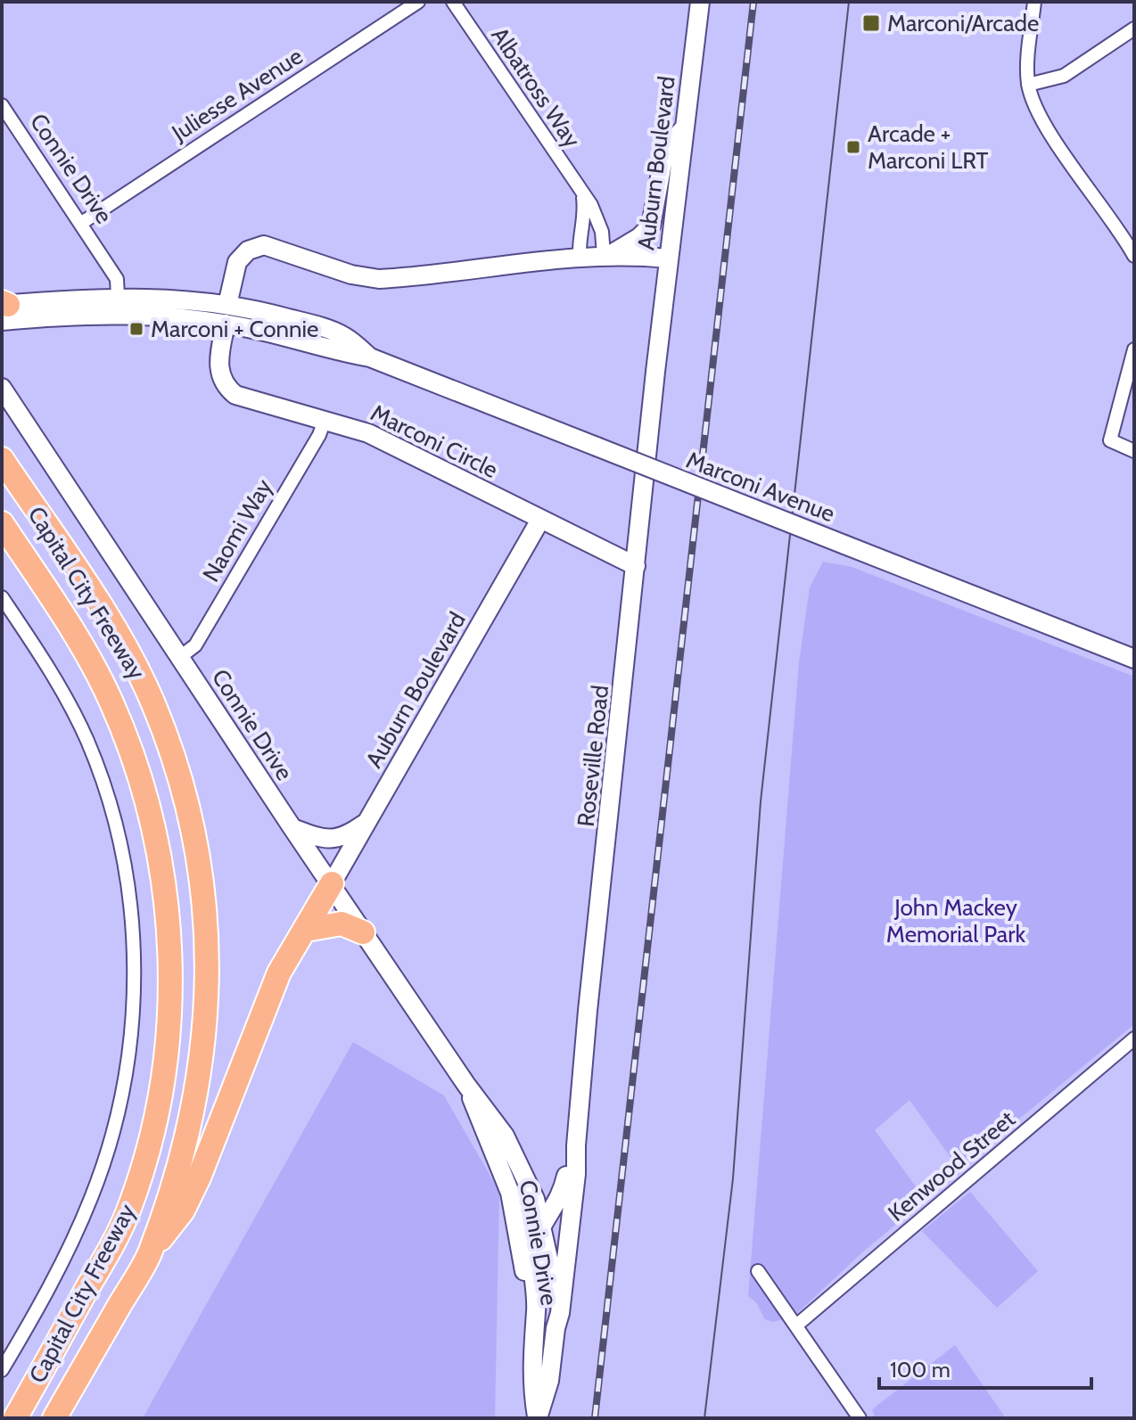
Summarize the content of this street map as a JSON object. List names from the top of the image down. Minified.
{"streets":{"highway":["Capital City Freeway"],"main road":["Auburn Boulevard","Connie Drive","Marconi Circle","Marconi Avenue","Roseville Road"],"street":["Albatross Way","Juliesse Avenue","Naomi Way","Kenwood Street"]},"crossings":[["Juliesse Avenue","Connie Drive"],["Auburn Boulevard","Connie Drive"],["Auburn Boulevard","Marconi Circle"],["Auburn Boulevard","Roseville Road"],["Connie Drive","Marconi Avenue"],["Connie Drive","Naomi Way"],["Connie Drive","Roseville Road"],["Marconi Circle","Marconi Avenue"],["Marconi Circle","Naomi Way"],["Marconi Circle","Roseville Road"]],"parks":["John Mackey Memorial Park"],"places":{"transit":["Marconi/Arcade","Arcade + Marconi LRT","Marconi + Connie"]},"scale_bar":"100 m"}
